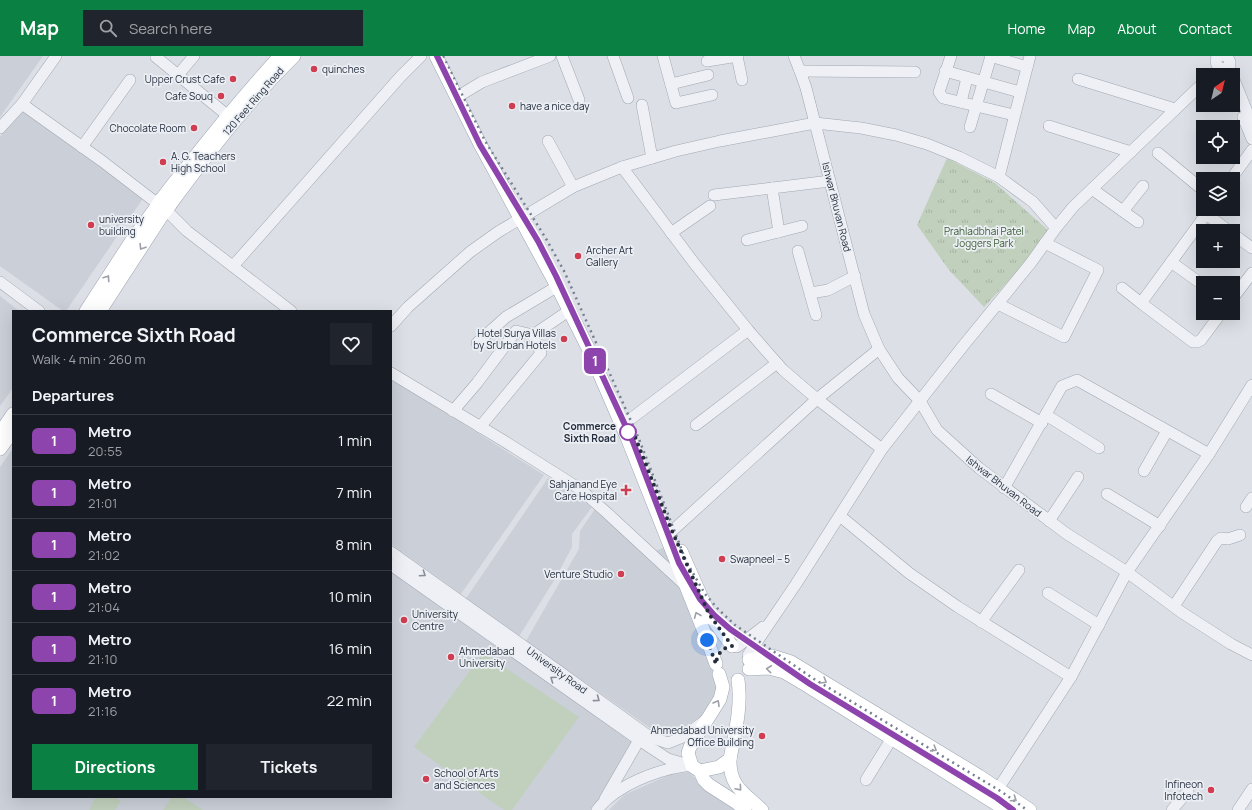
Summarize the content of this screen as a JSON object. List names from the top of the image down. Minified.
{"streets":{"main road":["120 Feet Ring Road"],"street":["Ishwar Bhuvan Road","University Road"]},"parks":["Prahladbhai Patel Joggers Park"],"places":{"other":["quinches","Upper Crust Cafe","Cafe Souq","have a nice day","Chocolate Room","A. G. Teachers High School","university building","Archer Art Gallery","Hotel Surya Villas by SrUrban Hotels","Commerce Sixth Road","Swapneel – 5","Venture Studio","University Centre","Ahmedabad University","Ahmedabad University Office Building","School of Arts and Sciences","Infineon Infotech"],"health":["Sahjanand Eye Care Hospital"]},"lines":["metro line 1"],"north":"top right","page":{"header":"Map","search":"Search here","nav":["Home","Map","About","Contact"],"on_map":"1","map_buttons":["+","−"],"heading":[["Commerce Sixth Road","Walk · 4 min · 260 m"],"Departures"],"list":[{"mark":"1","name":"Metro","note":"20:55","value":"1 min"},{"mark":"1","name":"Metro","note":"21:01","value":"7 min"},{"mark":"1","name":"Metro","note":"21:02","value":"8 min"},{"mark":"1","name":"Metro","note":"21:04","value":"10 min"},{"mark":"1","name":"Metro","note":"21:10","value":"16 min"},{"mark":"1","name":"Metro","note":"21:16","value":"22 min"}],"buttons":["Directions","Tickets"]}}
